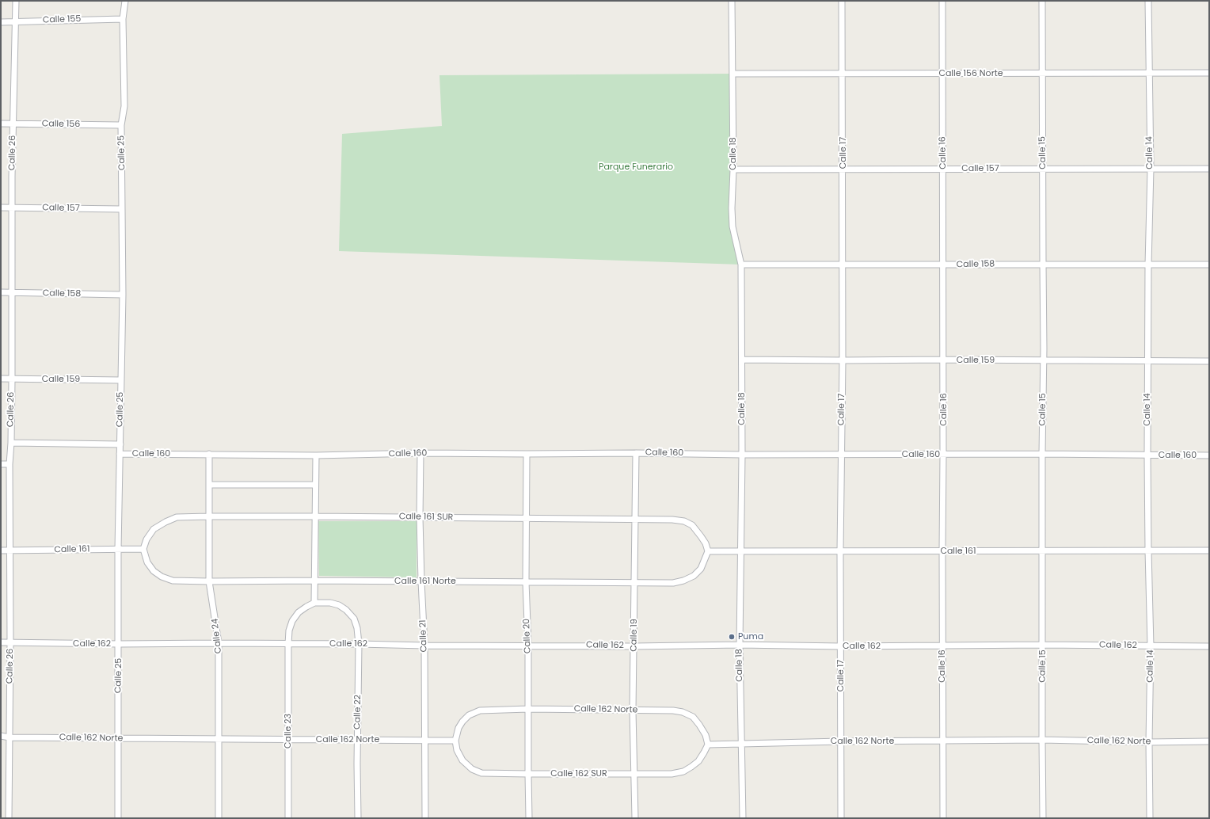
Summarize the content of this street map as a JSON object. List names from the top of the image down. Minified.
{"streets":{"street":["Calle 155","Calle 156 Norte","Calle 156","Calle 26","Calle 25","Calle 17","Calle 16","Calle 15","Calle 14","Calle 18","Calle 157","Calle 158","Calle 159","Calle 160","Calle 161 SUR","Calle 161","Calle 161 Norte","Calle 19","Calle 24","Calle 21","Calle 20","Calle 162","Calle 162 Norte","Calle 22","Calle 23","Calle 162 SUR"]},"crossings":[["Calle 155","Calle 26"],["Calle 155","Calle 25"],["Calle 156 Norte","Calle 17"],["Calle 156 Norte","Calle 16"],["Calle 156 Norte","Calle 15"],["Calle 156 Norte","Calle 14"],["Calle 156 Norte","Calle 18"],["Calle 156","Calle 26"],["Calle 156","Calle 25"],["Calle 26","Calle 157"],["Calle 26","Calle 158"],["Calle 26","Calle 159"],["Calle 26","Calle 160"],["Calle 26","Calle 161"],["Calle 26","Calle 162"],["Calle 26","Calle 162 Norte"],["Calle 25","Calle 157"],["Calle 25","Calle 158"],["Calle 25","Calle 159"],["Calle 25","Calle 160"],["Calle 25","Calle 161"],["Calle 25","Calle 162"],["Calle 25","Calle 162 Norte"],["Calle 17","Calle 157"],["Calle 17","Calle 158"],["Calle 17","Calle 159"],["Calle 17","Calle 160"],["Calle 17","Calle 161"],["Calle 17","Calle 162"],["Calle 17","Calle 162 Norte"],["Calle 16","Calle 157"],["Calle 16","Calle 158"],["Calle 16","Calle 159"],["Calle 16","Calle 160"],["Calle 16","Calle 161"],["Calle 16","Calle 162"],["Calle 16","Calle 162 Norte"],["Calle 15","Calle 157"],["Calle 15","Calle 158"],["Calle 15","Calle 159"],["Calle 15","Calle 160"],["Calle 15","Calle 161"],["Calle 15","Calle 162"],["Calle 15","Calle 162 Norte"],["Calle 14","Calle 157"],["Calle 14","Calle 158"],["Calle 14","Calle 159"],["Calle 14","Calle 160"],["Calle 14","Calle 161"],["Calle 14","Calle 162"],["Calle 14","Calle 162 Norte"],["Calle 18","Calle 157"],["Calle 18","Calle 158"],["Calle 18","Calle 159"],["Calle 18","Calle 160"],["Calle 18","Calle 161"],["Calle 18","Calle 162"],["Calle 18","Calle 162 Norte"],["Calle 160","Calle 19"],["Calle 160","Calle 24"],["Calle 160","Calle 21"],["Calle 160","Calle 20"],["Calle 161 SUR","Calle 161"],["Calle 161 SUR","Calle 161 Norte"],["Calle 161 SUR","Calle 19"],["Calle 161 SUR","Calle 24"],["Calle 161 SUR","Calle 21"],["Calle 161 SUR","Calle 20"],["Calle 161","Calle 161 Norte"],["Calle 161","Calle 19"],["Calle 161","Calle 24"],["Calle 161 Norte","Calle 19"],["Calle 161 Norte","Calle 24"],["Calle 161 Norte","Calle 21"],["Calle 161 Norte","Calle 20"],["Calle 19","Calle 162"],["Calle 19","Calle 162 Norte"],["Calle 19","Calle 162 SUR"],["Calle 24","Calle 162"],["Calle 24","Calle 162 Norte"],["Calle 21","Calle 162"],["Calle 21","Calle 162 Norte"],["Calle 20","Calle 162"],["Calle 20","Calle 162 Norte"],["Calle 20","Calle 162 SUR"],["Calle 162","Calle 22"],["Calle 162","Calle 23"],["Calle 162 Norte","Calle 22"],["Calle 162 Norte","Calle 23"],["Calle 162 Norte","Calle 162 SUR"],["Calle 22","Calle 23"]],"parks":["Parque Funerario"],"places":["Puma"]}
